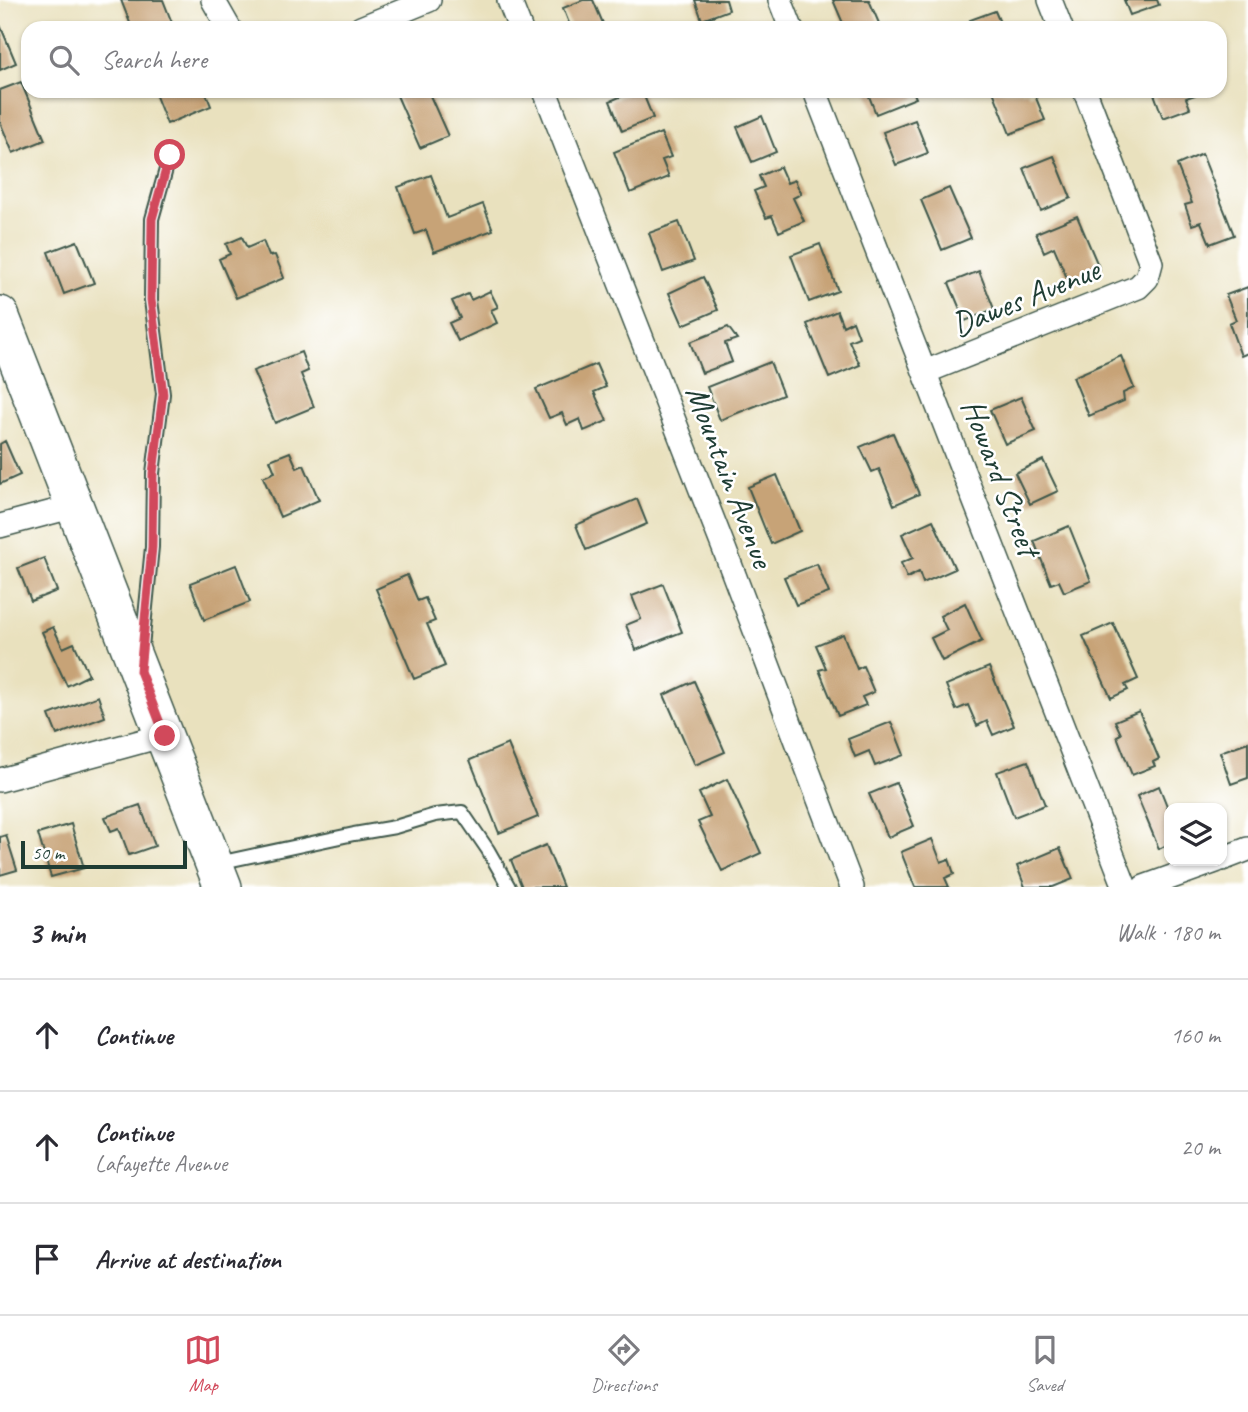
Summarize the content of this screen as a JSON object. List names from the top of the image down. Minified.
{"streets":{"street":["Dawes Avenue","Mountain Avenue","Howard Street"]},"crossings":[["Dawes Avenue","Howard Street"]],"scale_bar":"50 m","page":{"search":"Search here","scale":"50 m","heading":["3 min","Walk · 180 m"],"list":[["Continue","160 m"],["Continue","Lafayette Avenue","20 m"],"Arrive at destination"],"nav":["Map","Directions","Saved"]}}
